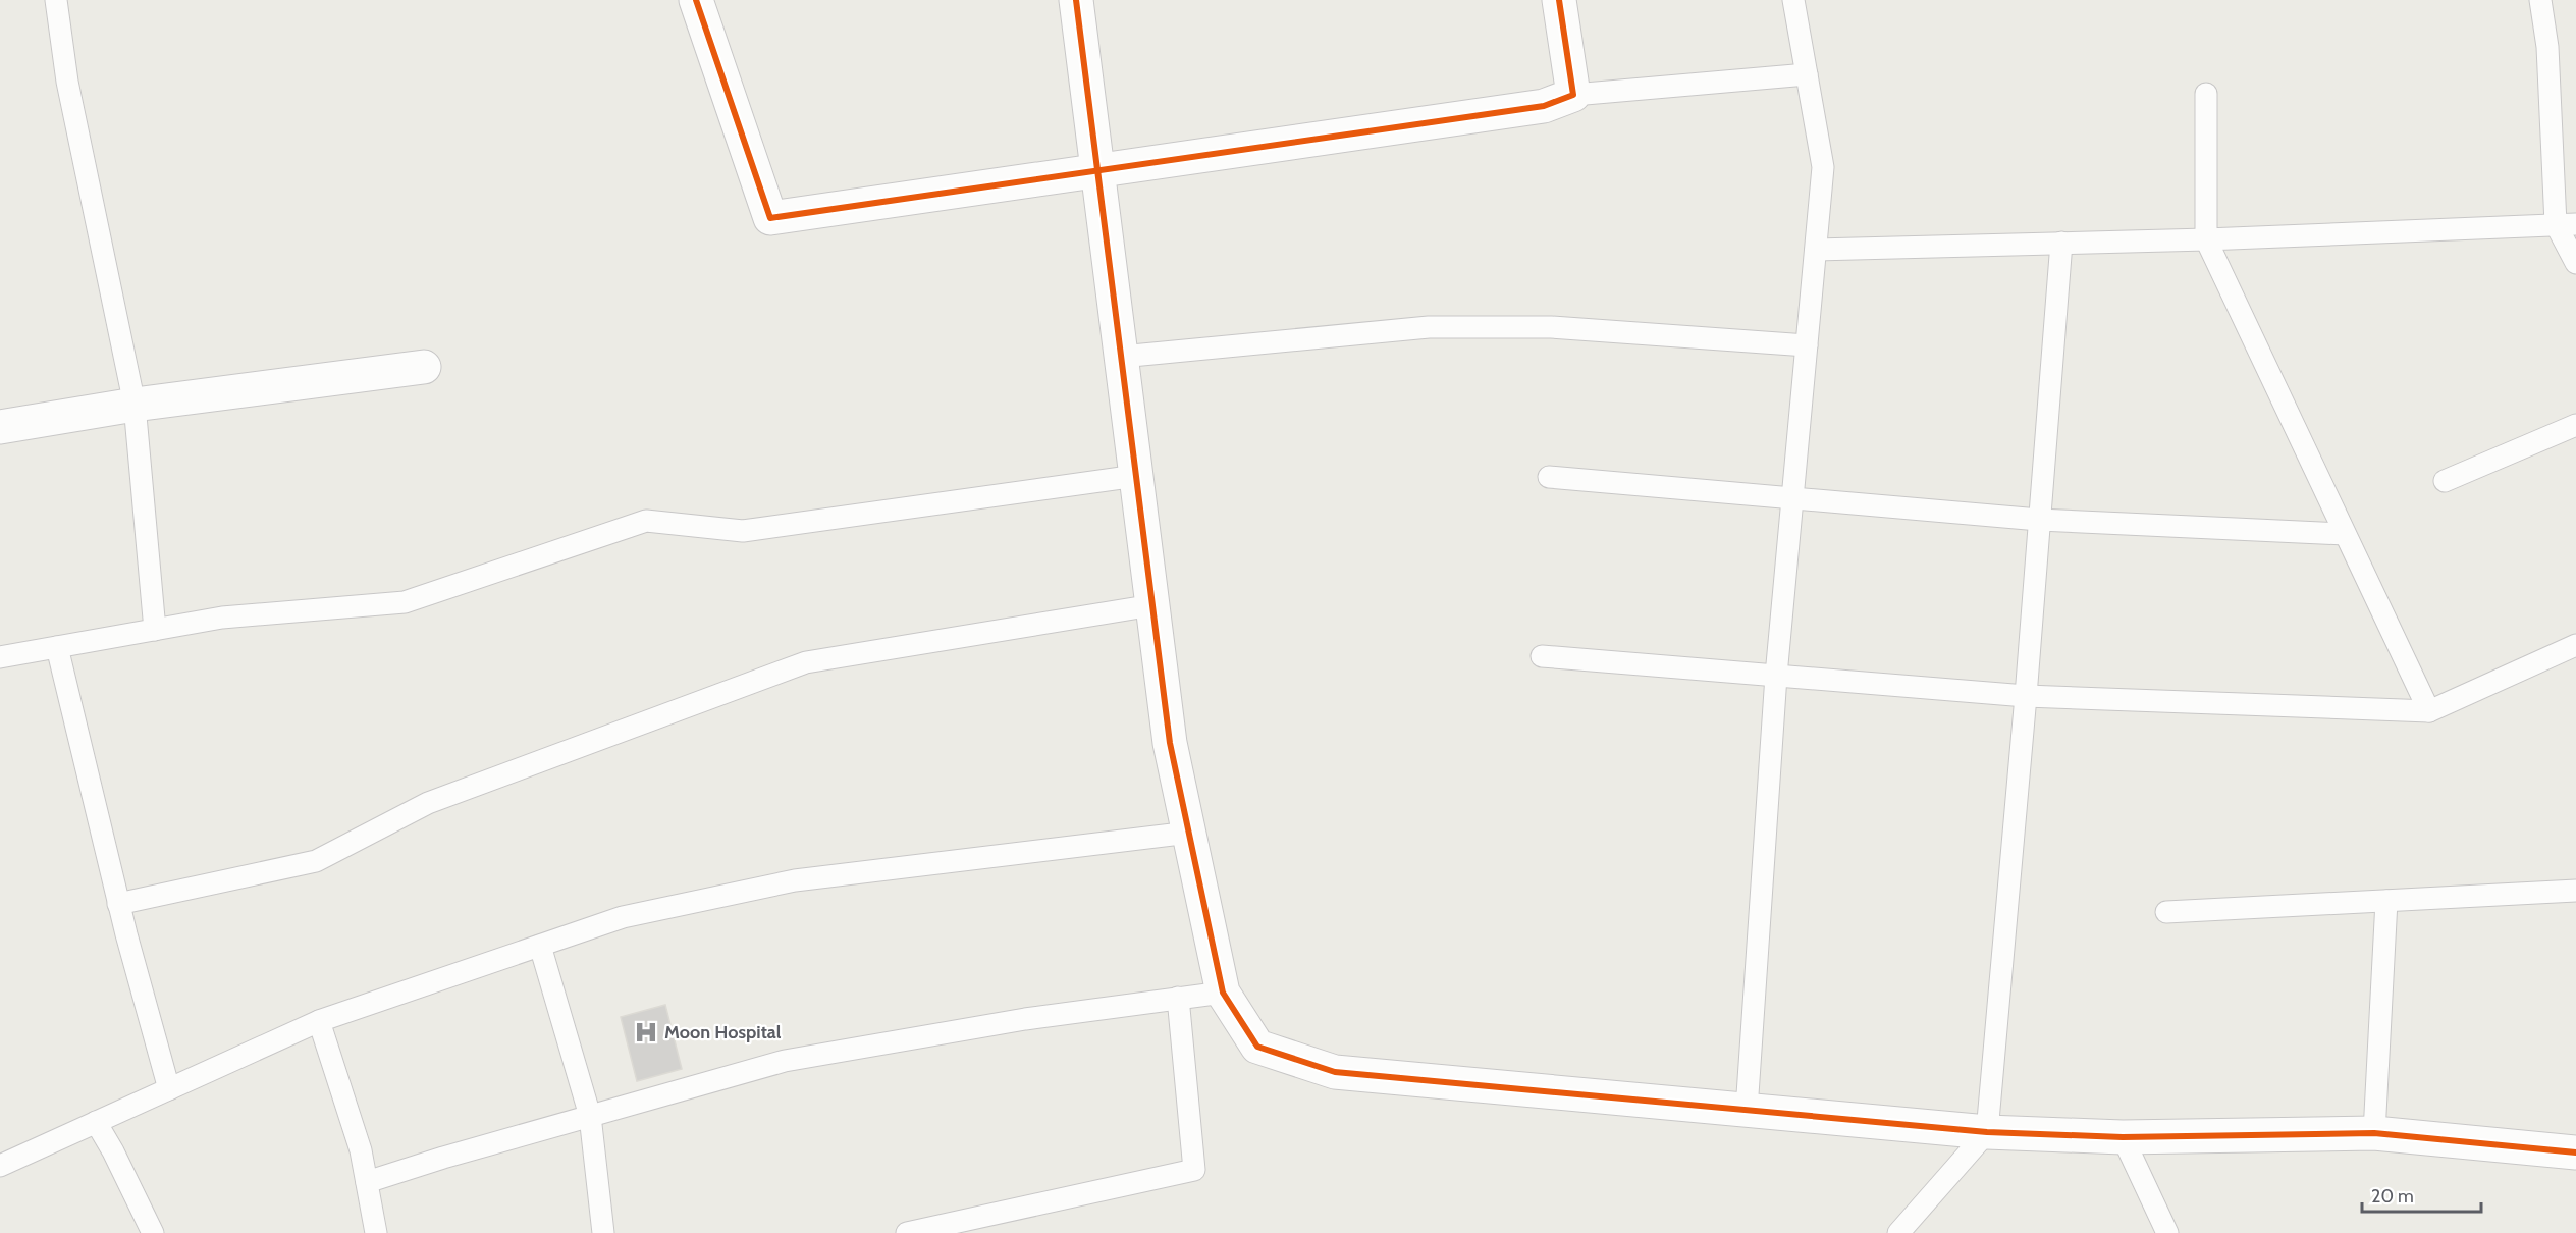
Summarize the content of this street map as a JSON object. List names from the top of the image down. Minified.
{"places":{"hospital":["Moon Hospital"]},"scale_bar":"20 m"}
